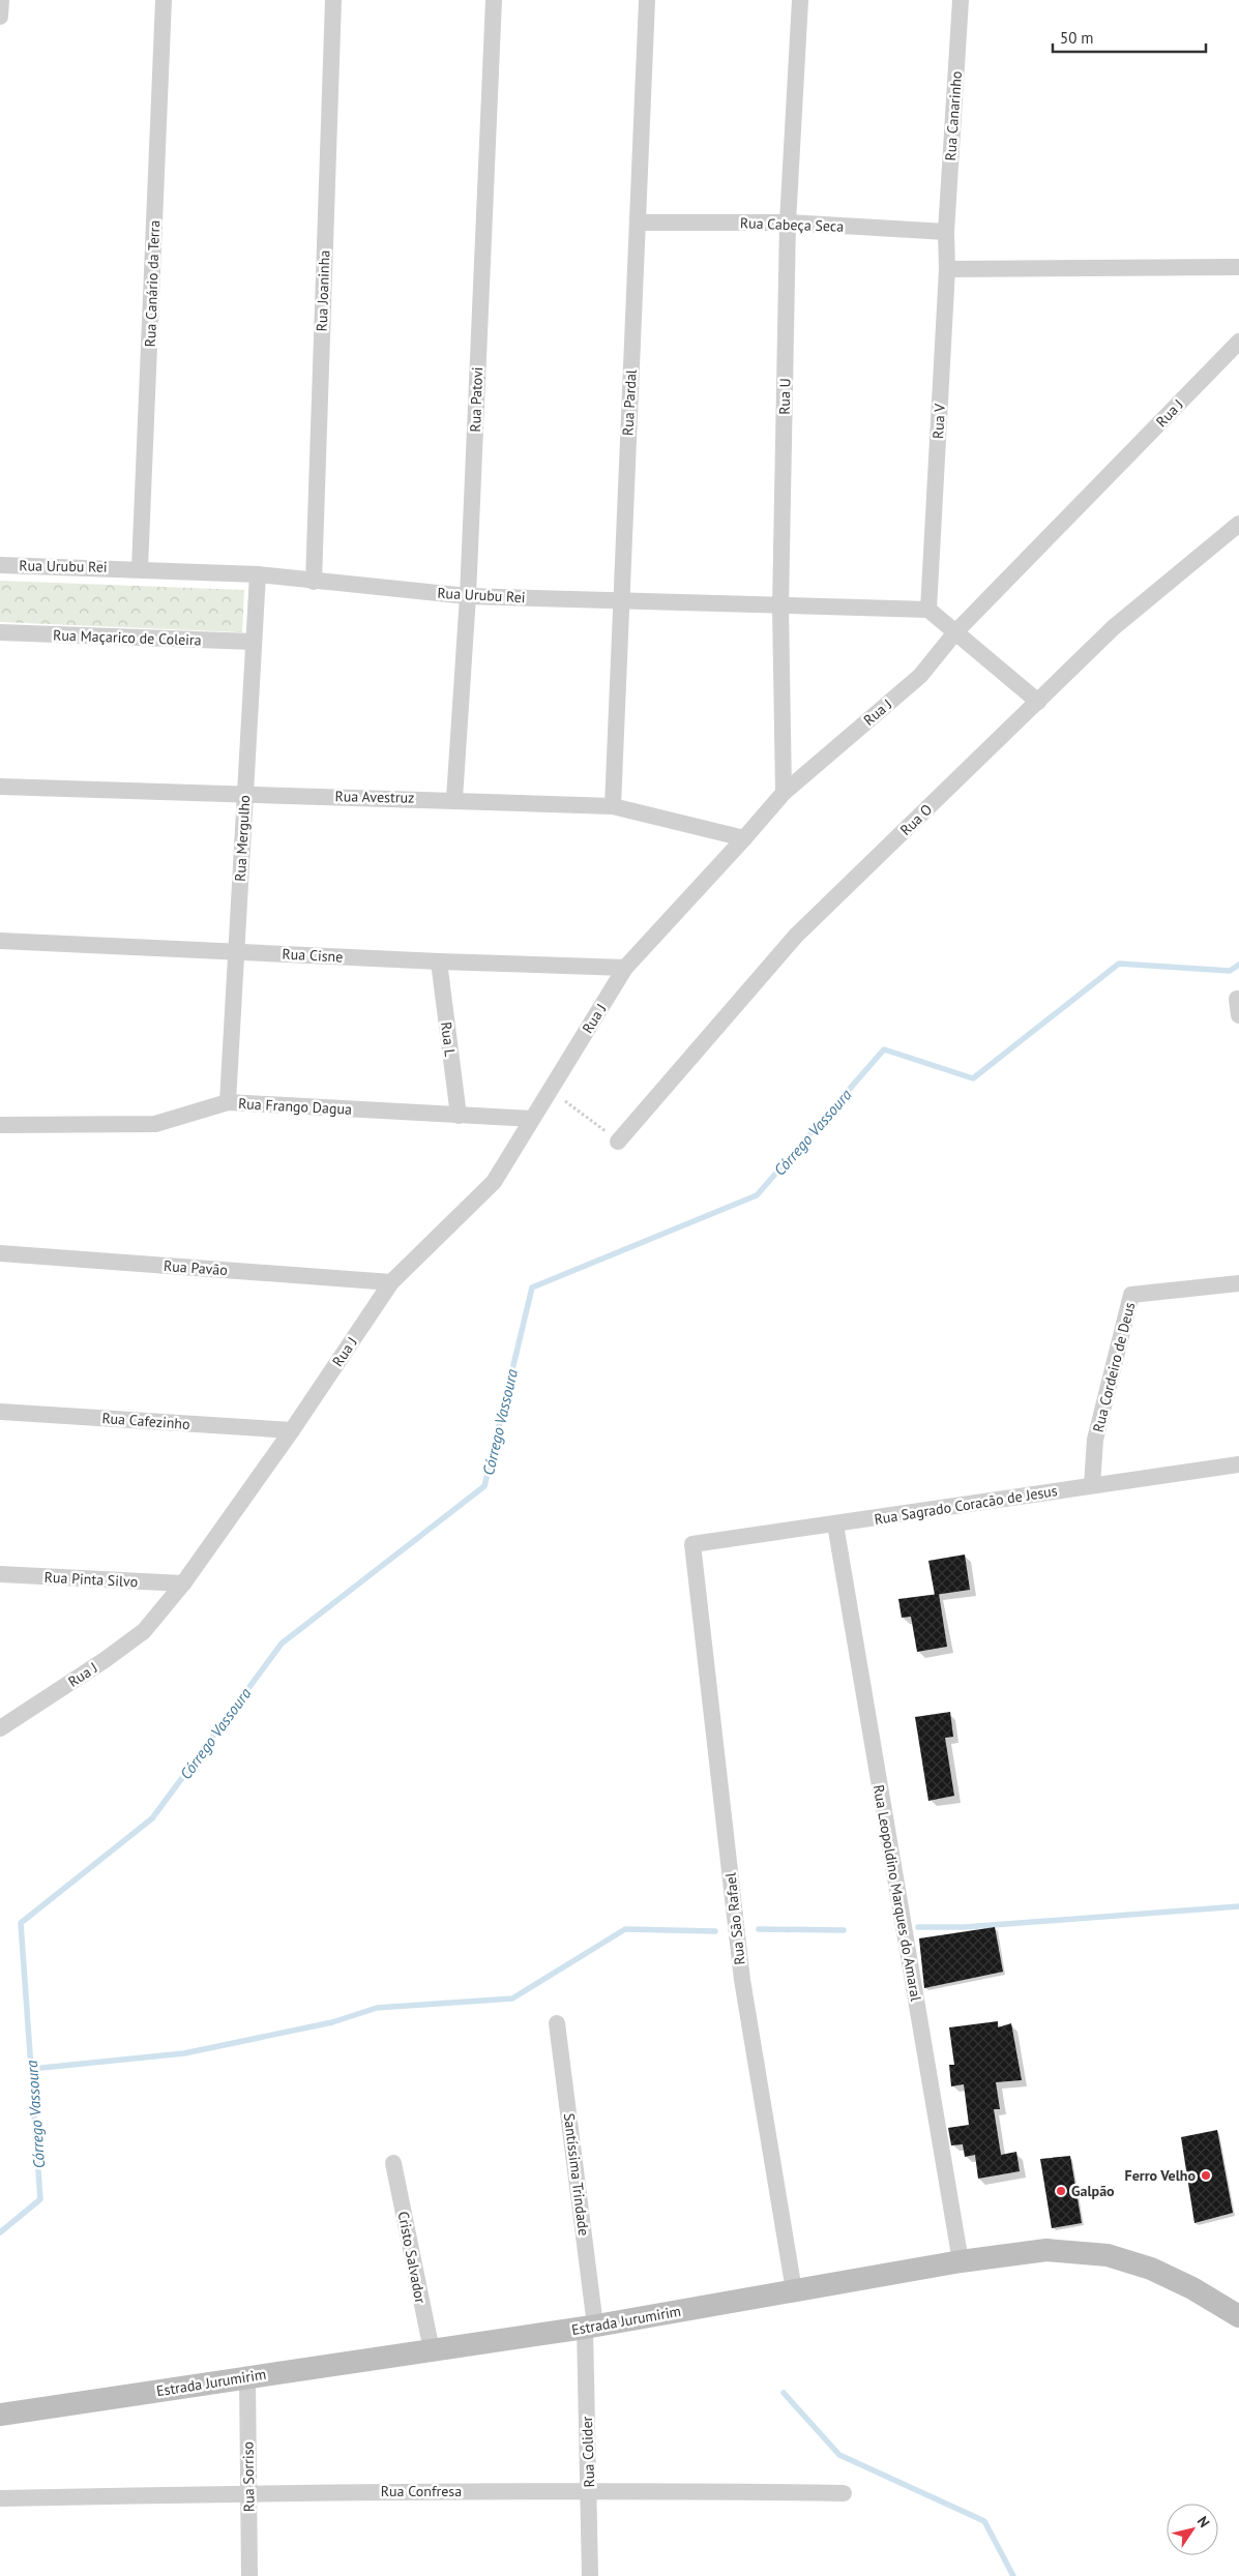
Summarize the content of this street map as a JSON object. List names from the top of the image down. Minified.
{"streets":{"main road":["Estrada Jurumirim"],"street":["Rua Canarinho","Rua Cabeça Seca","Rua Canário da Terra","Rua Joaninha","Rua U","Rua Patovi","Rua Pardal","Rua J","Rua V","Rua Urubu Rei","Rua Maçarico de Coleira","Rua Avestruz","Rua O","Rua Mergulho","Rua Cisne","Rua L","Rua Frango Dagua","Rua Pavão","Rua Cordeiro de Deus","Rua Cafezinho","Rua Sagrado Coracão de Jesus","Rua Pinta Silvo","Rua Leopoldino Marques do Amaral","Rua São Rafael","Santíssima Trindade","Cristo Salvador","Rua Colider","Rua Sorriso","Rua Confresa"]},"crossings":[["Rua Canarinho","Rua Cabeça Seca"],["Rua Canarinho","Rua V"],["Rua Cabeça Seca","Rua U"],["Rua Cabeça Seca","Rua Pardal"],["Rua Cabeça Seca","Rua V"],["Rua Canário da Terra","Rua Urubu Rei"],["Rua Joaninha","Rua Urubu Rei"],["Rua U","Rua J"],["Rua U","Rua Urubu Rei"],["Rua Patovi","Rua Urubu Rei"],["Rua Patovi","Rua Avestruz"],["Rua Pardal","Rua Urubu Rei"],["Rua Pardal","Rua Avestruz"],["Rua J","Rua Avestruz"],["Rua J","Rua Cisne"],["Rua J","Rua Frango Dagua"],["Rua J","Rua Pavão"],["Rua J","Rua Cafezinho"],["Rua J","Rua Pinta Silvo"],["Rua V","Rua Urubu Rei"],["Rua Urubu Rei","Rua Mergulho"],["Rua Maçarico de Coleira","Rua Mergulho"],["Rua Avestruz","Rua Mergulho"],["Rua Mergulho","Rua Cisne"],["Rua Mergulho","Rua Frango Dagua"],["Rua Cisne","Rua L"],["Rua L","Rua Frango Dagua"],["Rua Cordeiro de Deus","Rua Sagrado Coracão de Jesus"],["Rua Sagrado Coracão de Jesus","Rua Leopoldino Marques do Amaral"],["Rua Sagrado Coracão de Jesus","Rua São Rafael"],["Rua Leopoldino Marques do Amaral","Estrada Jurumirim"],["Rua São Rafael","Estrada Jurumirim"],["Santíssima Trindade","Estrada Jurumirim"],["Santíssima Trindade","Rua Colider"],["Cristo Salvador","Estrada Jurumirim"],["Estrada Jurumirim","Rua Colider"],["Estrada Jurumirim","Rua Sorriso"],["Rua Colider","Rua Confresa"],["Rua Sorriso","Rua Confresa"]],"water":["Córrego Vassoura"],"places":["Ferro Velho","Galpão"],"scale_bar":"50 m","north":"top right"}
